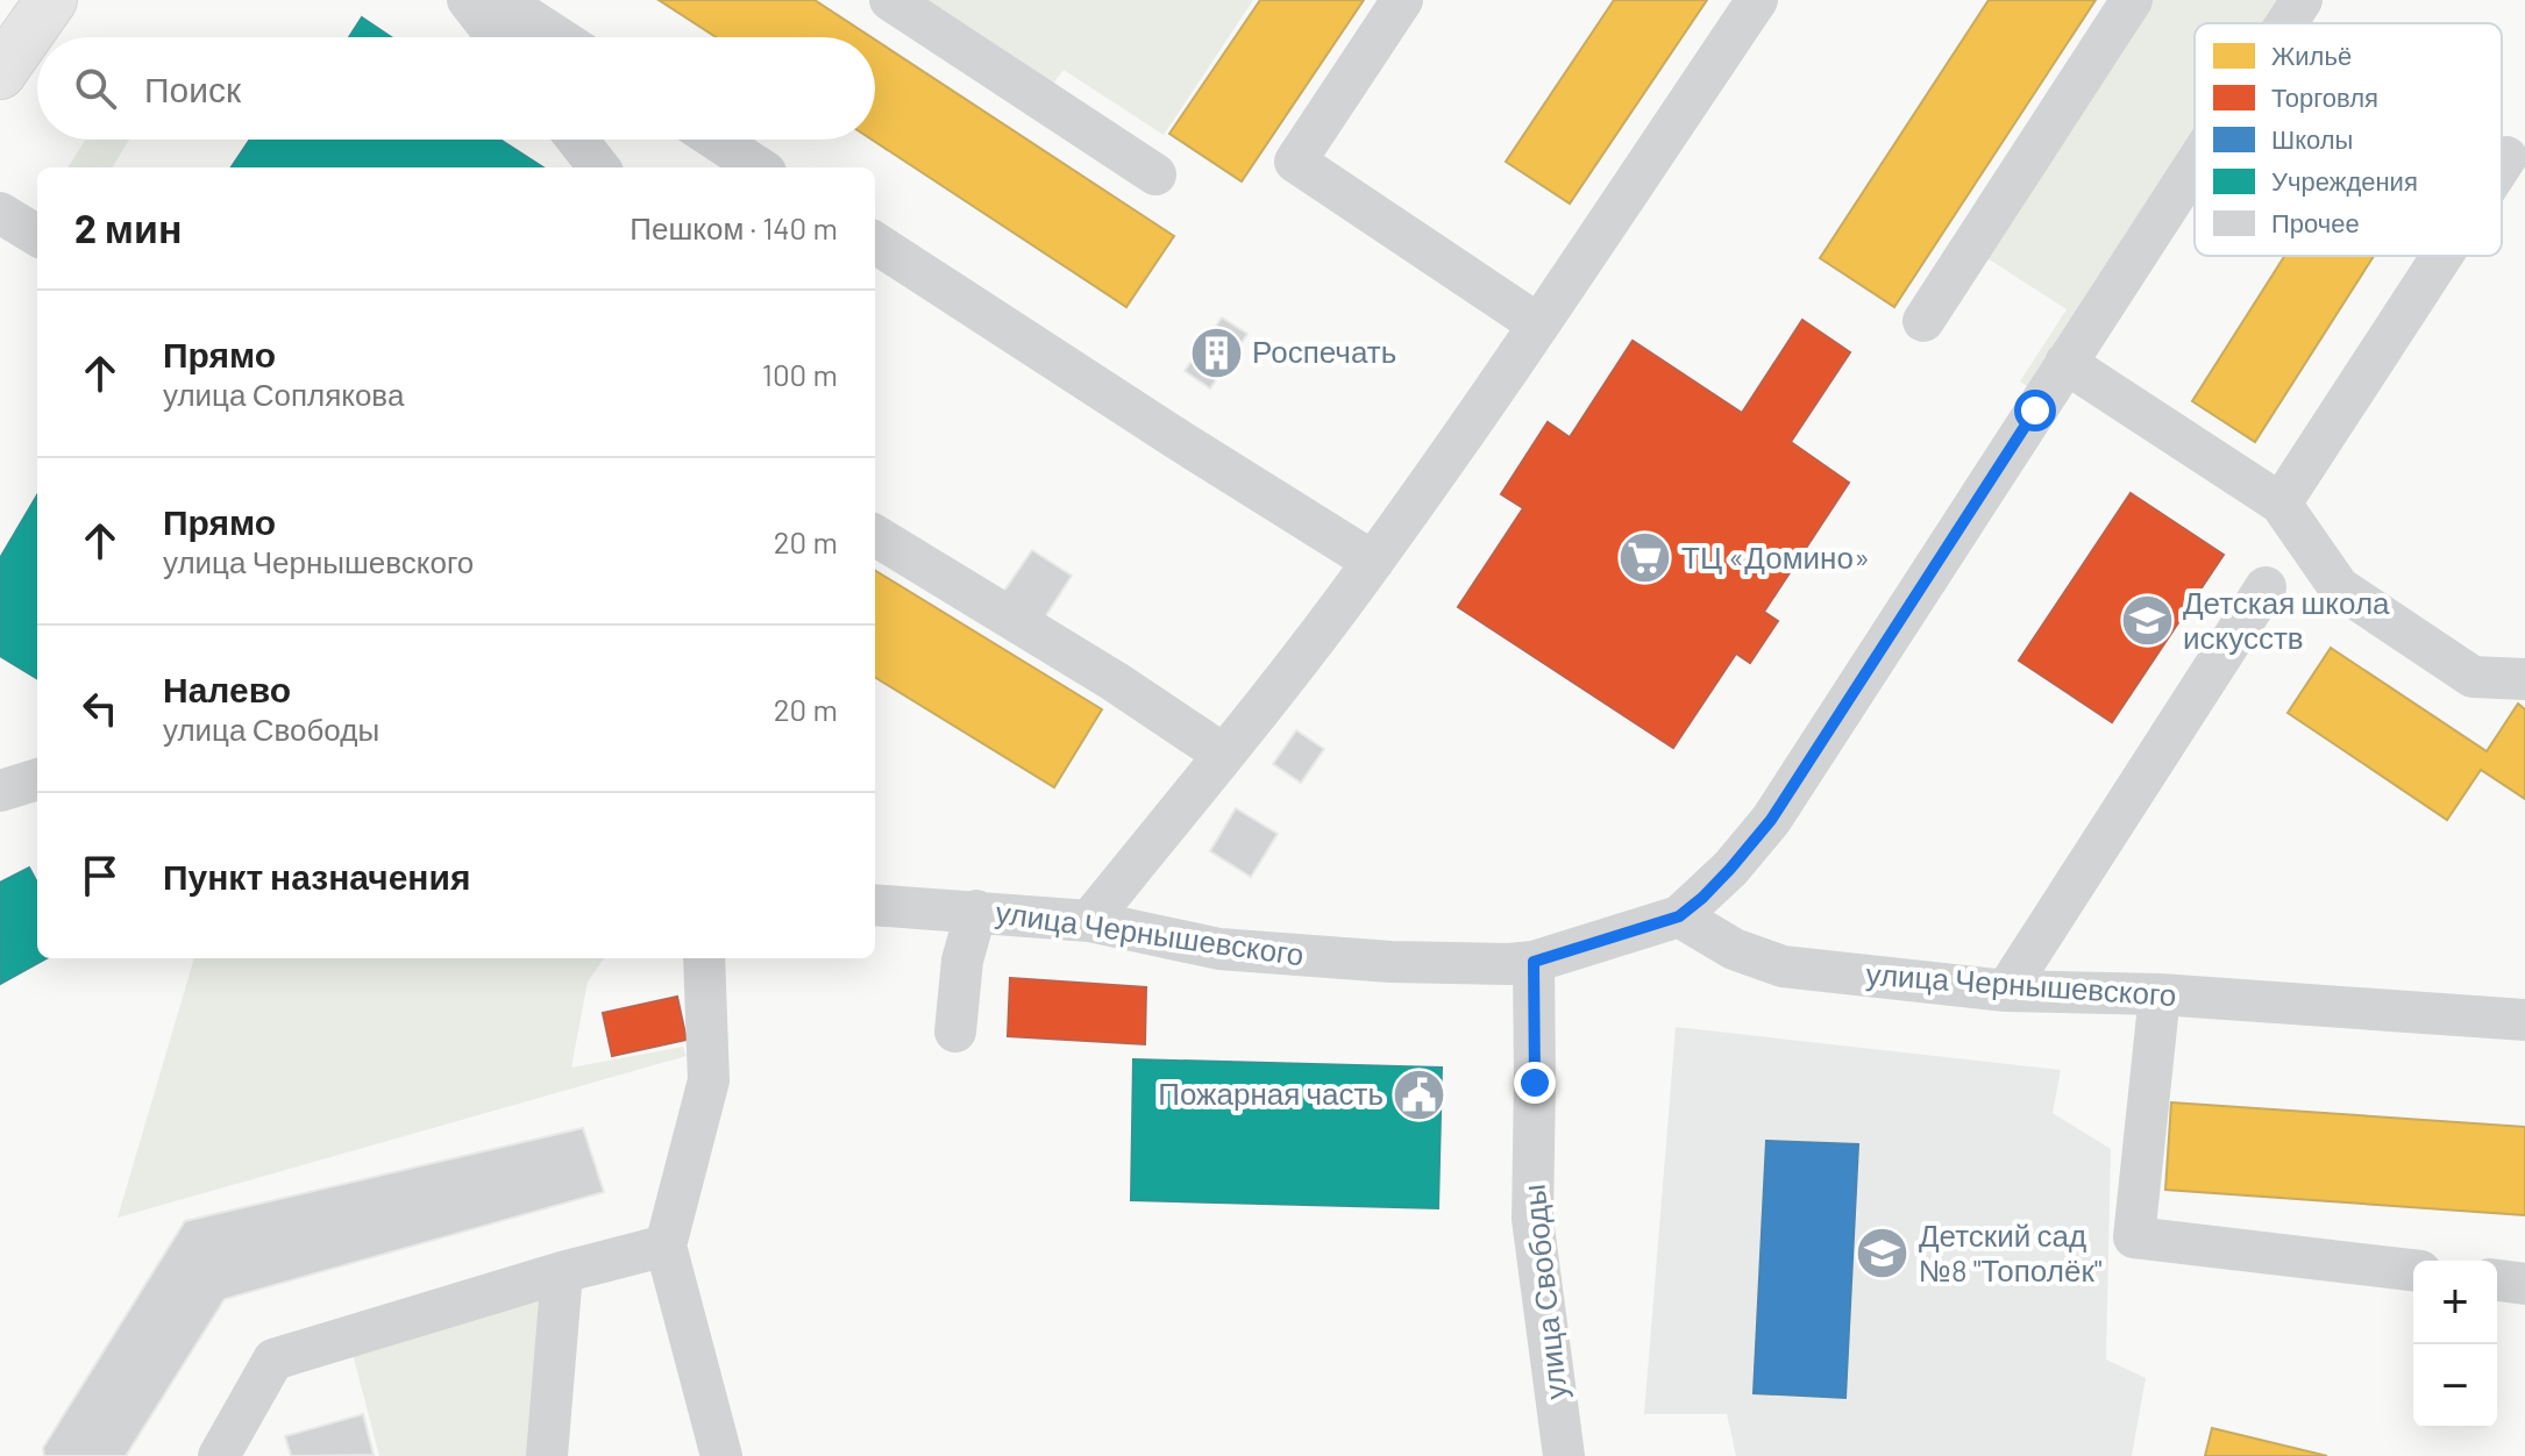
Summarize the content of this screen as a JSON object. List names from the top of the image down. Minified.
{"streets":{"street":["улица Чернышевского","улица Свободы"]},"crossings":[["улица Чернышевского","улица Свободы"]],"places":{"building":["Роспечать"],"supermarket":["ТЦ «Домино»"],"school or university":["Детская школа искусств","Детский сад №8 \"Тополёк\""],"public building":["Пожарная часть"]},"legend":["Жильё","Торговля","Школы","Учреждения","Прочее"],"page":{"search":"Поиск","heading":["2 мин","Пешком · 140 m"],"list":[["Прямо","улица Соплякова","100 m"],["Прямо","улица Чернышевского","20 m"],["Налево","улица Свободы","20 m"],"Пункт назначения"],"map_buttons":["+","−"]}}
